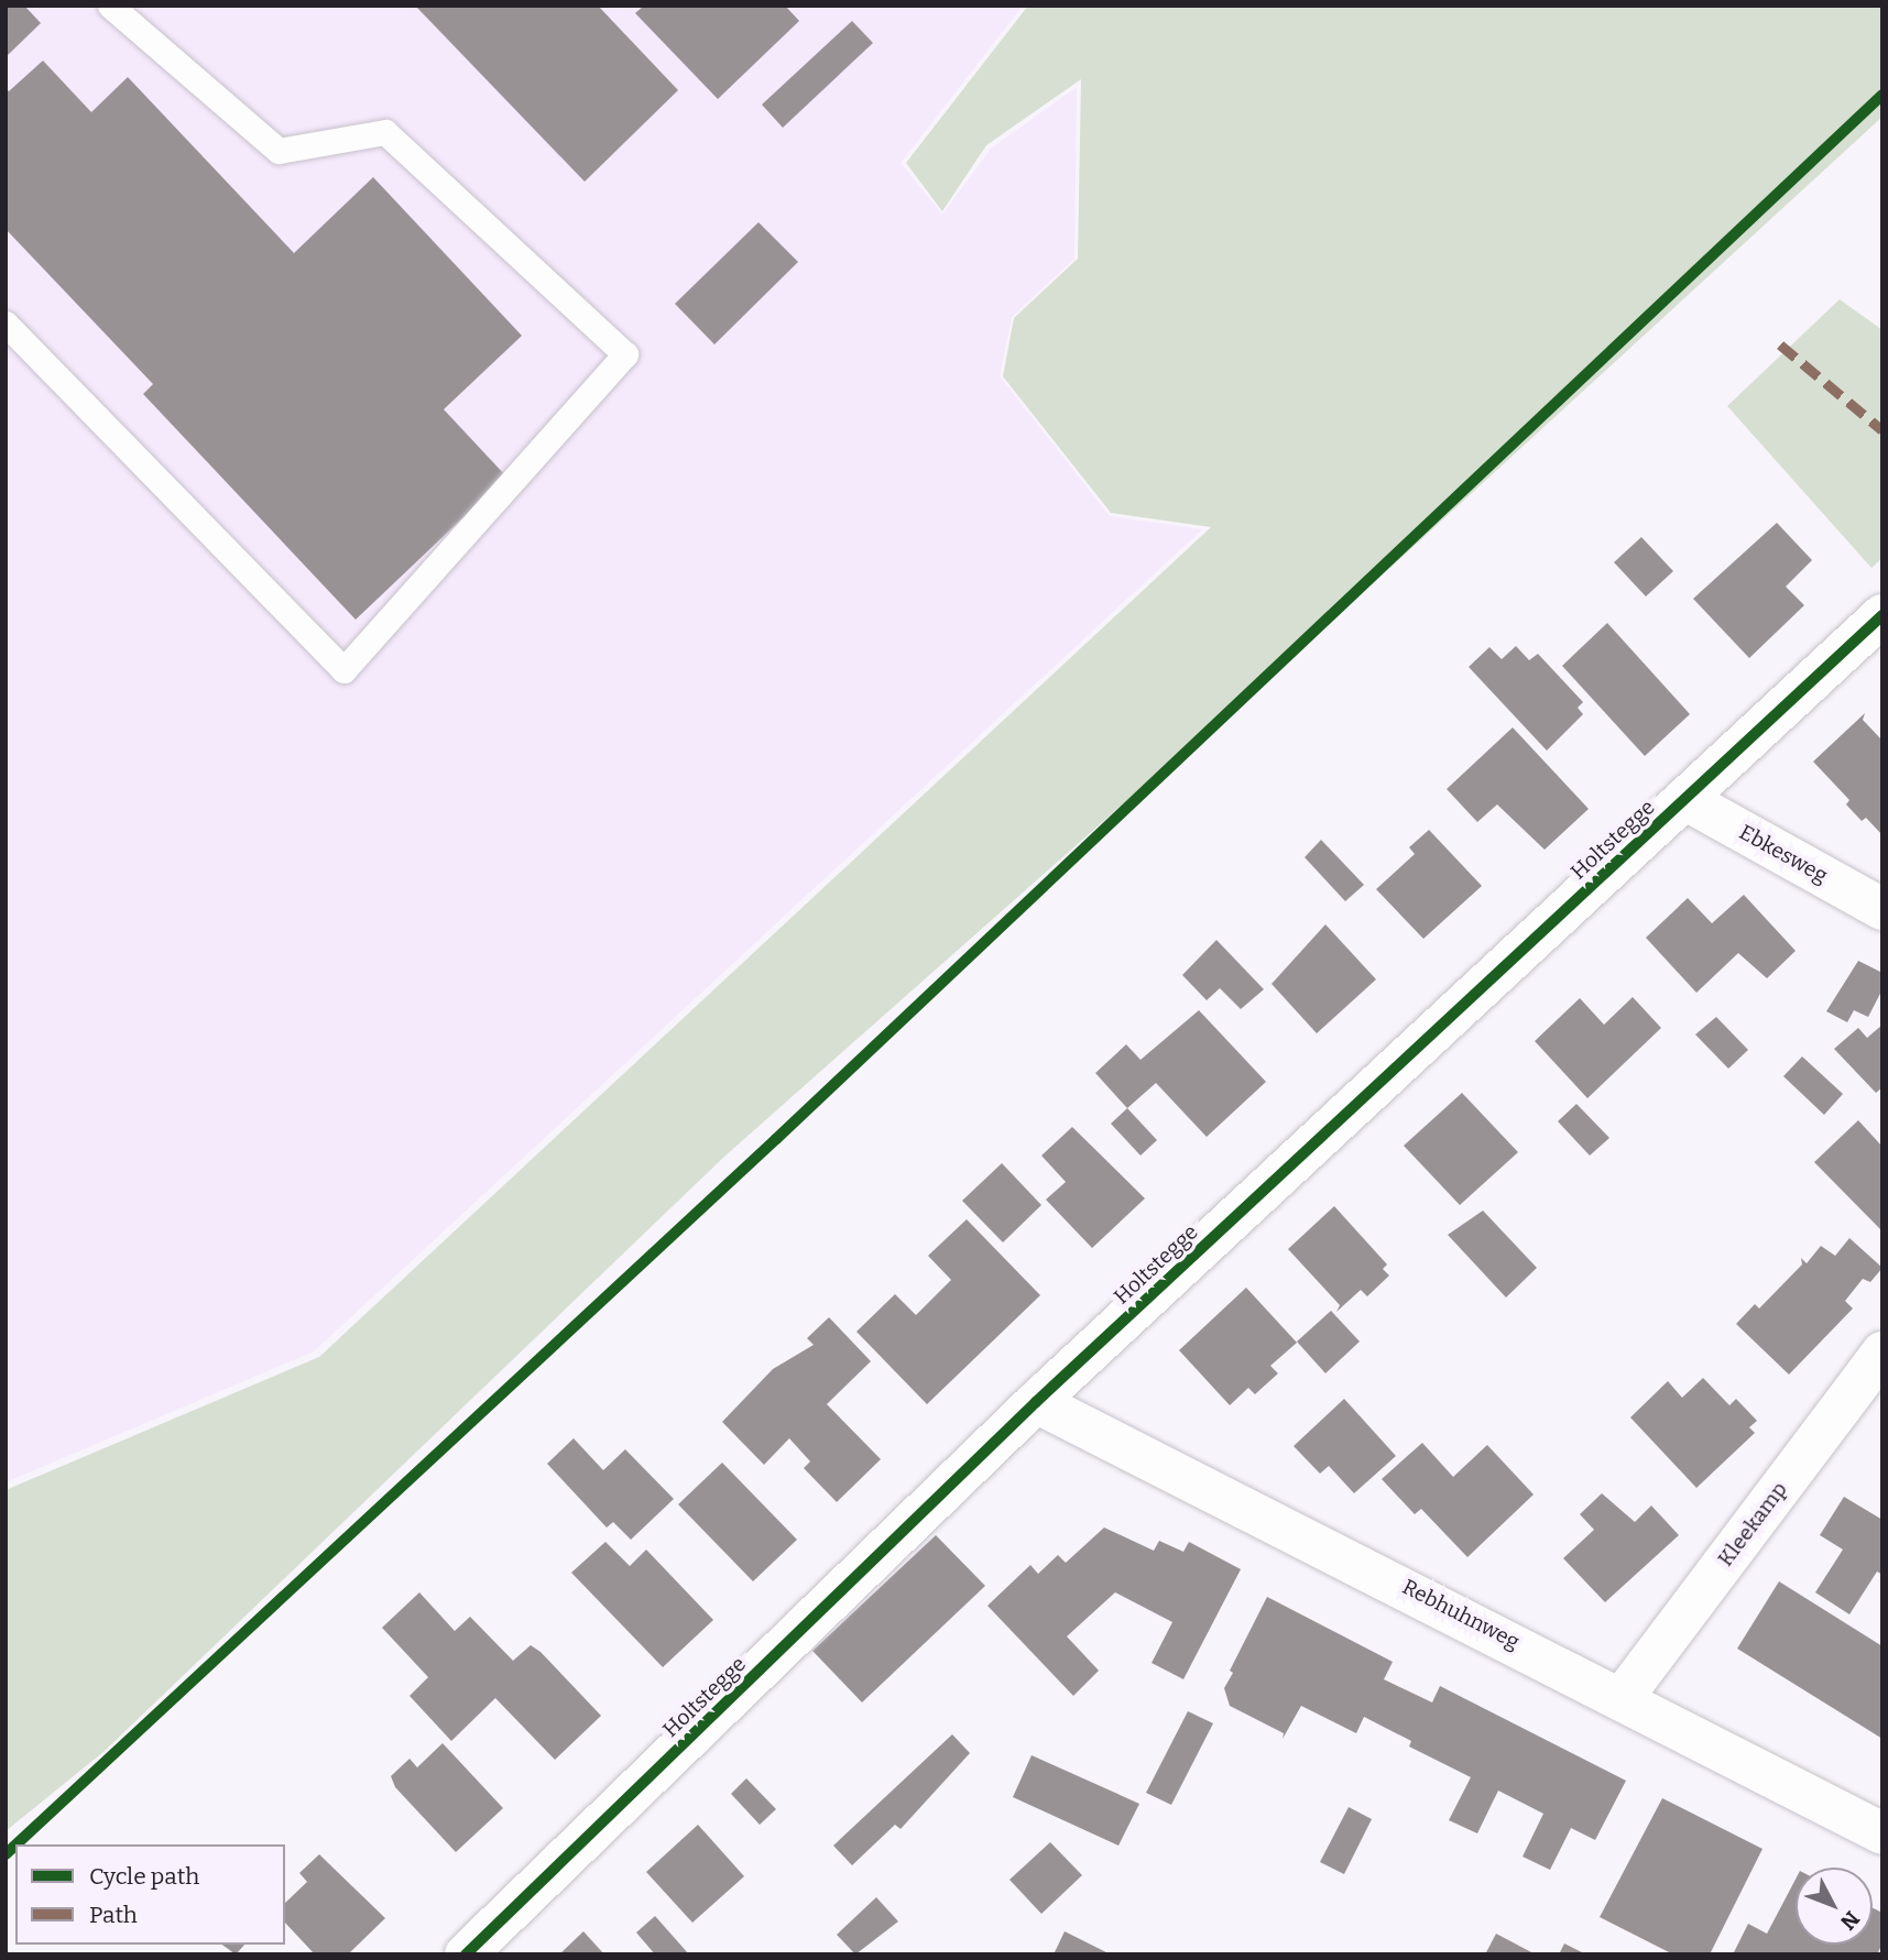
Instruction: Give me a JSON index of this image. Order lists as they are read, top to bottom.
{
  "streets": {
    "street": [
      "Holtstegge",
      "Ebkesweg",
      "Kleekamp",
      "Rebhuhnweg"
    ]
  },
  "crossings": [
    ["Holtstegge", "Ebkesweg"],
    ["Holtstegge", "Rebhuhnweg"],
    ["Kleekamp", "Rebhuhnweg"]
  ],
  "legend": ["Cycle path", "Path"],
  "north": "bottom right"
}
